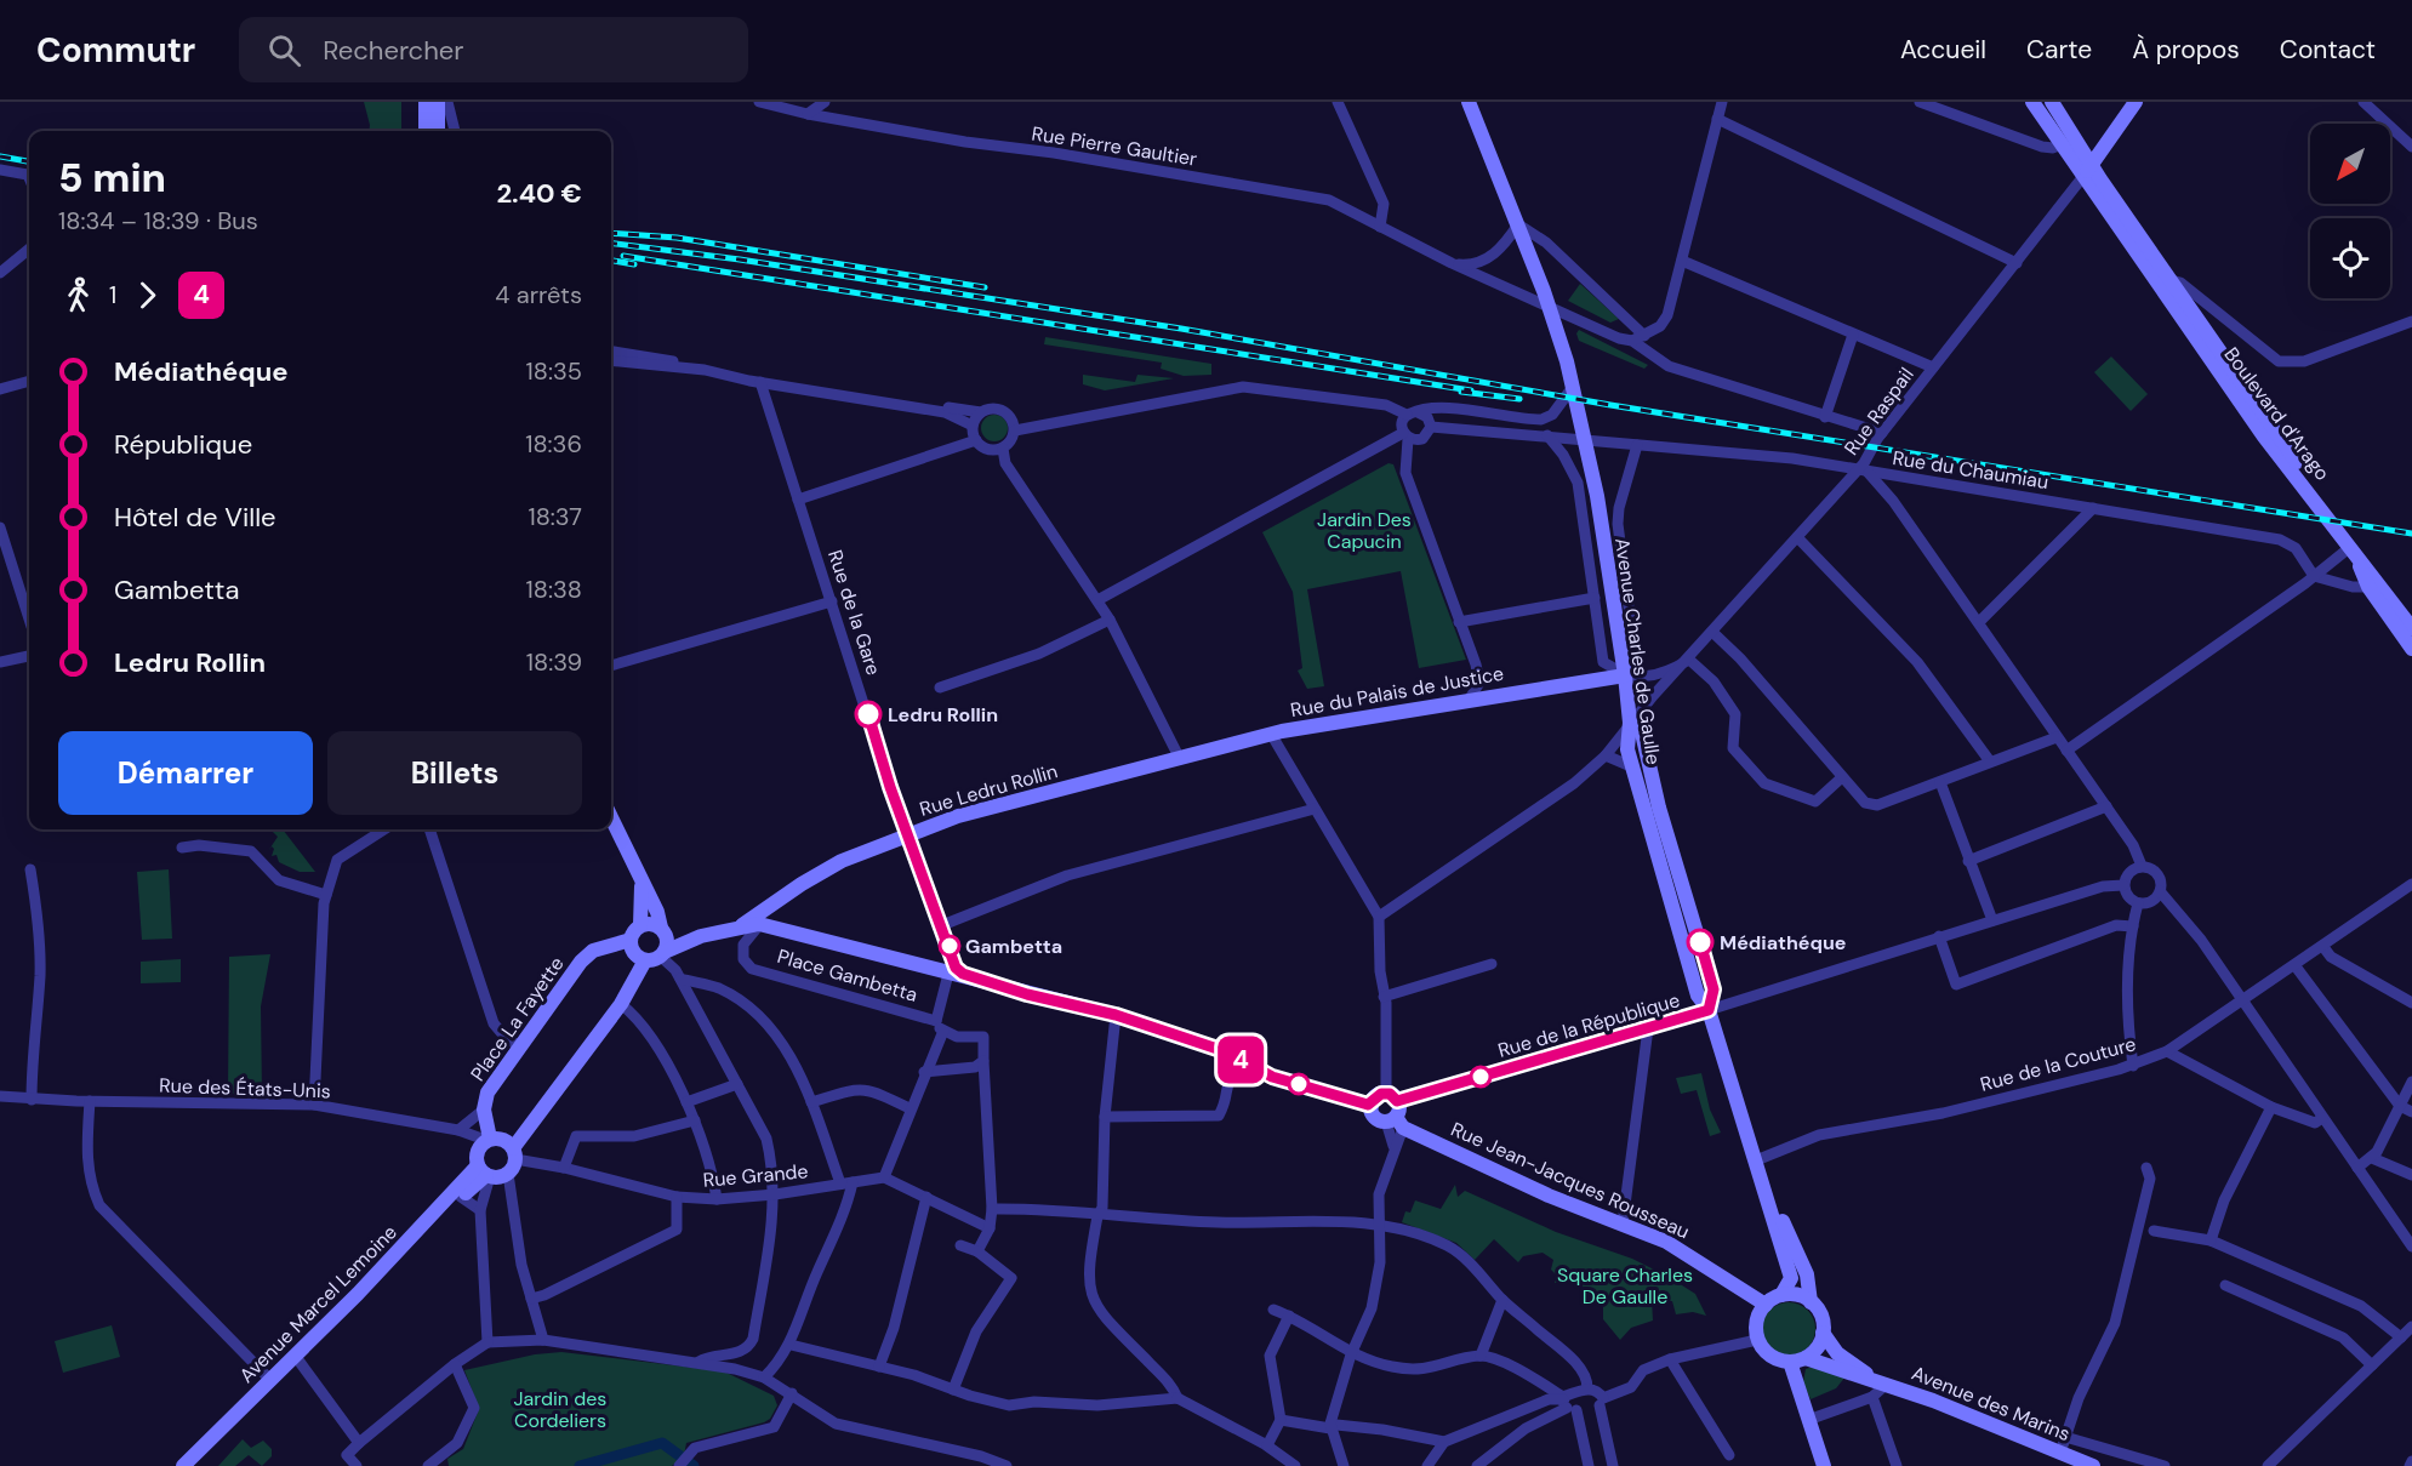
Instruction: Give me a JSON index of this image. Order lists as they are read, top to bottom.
{
  "streets": {
    "main road": [
      "Boulevard d'Arago",
      "Avenue Charles de Gaulle",
      "Rue du Palais de Justice",
      "Rue Ledru Rollin",
      "Place Gambetta",
      "Place La Fayette",
      "Rue de la République",
      "Rue Jean-Jacques Rousseau",
      "Avenue Marcel Lemoine",
      "Avenue des Marins"
    ],
    "street": [
      "Rue Pierre Gaultier",
      "Rue Raspail",
      "Rue du Chaumiau",
      "Rue de la Gare",
      "Rue de la Couture",
      "Rue des États-Unis",
      "Rue Grande"
    ]
  },
  "crossings": [
    ["Rue Pierre Gaultier", "Rue Raspail"],
    ["Rue Pierre Gaultier", "Avenue Charles de Gaulle"],
    ["Rue Raspail", "Boulevard d'Arago"],
    ["Rue Raspail", "Rue du Chaumiau"],
    ["Rue Raspail", "Avenue Charles de Gaulle"],
    ["Rue Raspail", "Rue du Palais de Justice"],
    ["Rue de la Gare", "Rue Ledru Rollin"],
    ["Rue de la Gare", "Place Gambetta"],
    ["Avenue Charles de Gaulle", "Rue du Palais de Justice"],
    ["Avenue Charles de Gaulle", "Rue de la République"],
    ["Avenue Charles de Gaulle", "Rue de la Couture"],
    ["Avenue Charles de Gaulle", "Rue Jean-Jacques Rousseau"],
    ["Avenue Charles de Gaulle", "Avenue des Marins"],
    ["Rue du Palais de Justice", "Rue Ledru Rollin"],
    ["Rue Ledru Rollin", "Place Gambetta"],
    ["Place Gambetta", "Place La Fayette"],
    ["Place La Fayette", "Rue des États-Unis"],
    ["Rue Jean-Jacques Rousseau", "Avenue des Marins"]
  ],
  "parks": ["Jardin Des Capucin", "Square Charles De Gaulle", "Jardin des Cordeliers"],
  "places": ["Ledru Rollin", "Médiathéque", "Gambetta"],
  "lines": ["bus line 4"],
  "north": "bottom left",
  "page": {
    "header": "Commutr",
    "search": "Rechercher",
    "nav": [
      "Accueil",
      "Carte",
      "À propos",
      "Contact"
    ],
    "on_map": "4",
    "heading": ["5 min", "18:34 – 18:39 · Bus", "2.40 €"],
    "legs": ["1", "4", "4 arrêts"],
    "list": [
      {
        "name": "Médiathéque",
        "value": "18:35"
      },
      {
        "name": "République",
        "value": "18:36"
      },
      {
        "name": "Hôtel de Ville",
        "value": "18:37"
      },
      {
        "name": "Gambetta",
        "value": "18:38"
      },
      {
        "name": "Ledru Rollin",
        "value": "18:39"
      }
    ],
    "buttons": ["Démarrer", "Billets"]
  }
}
